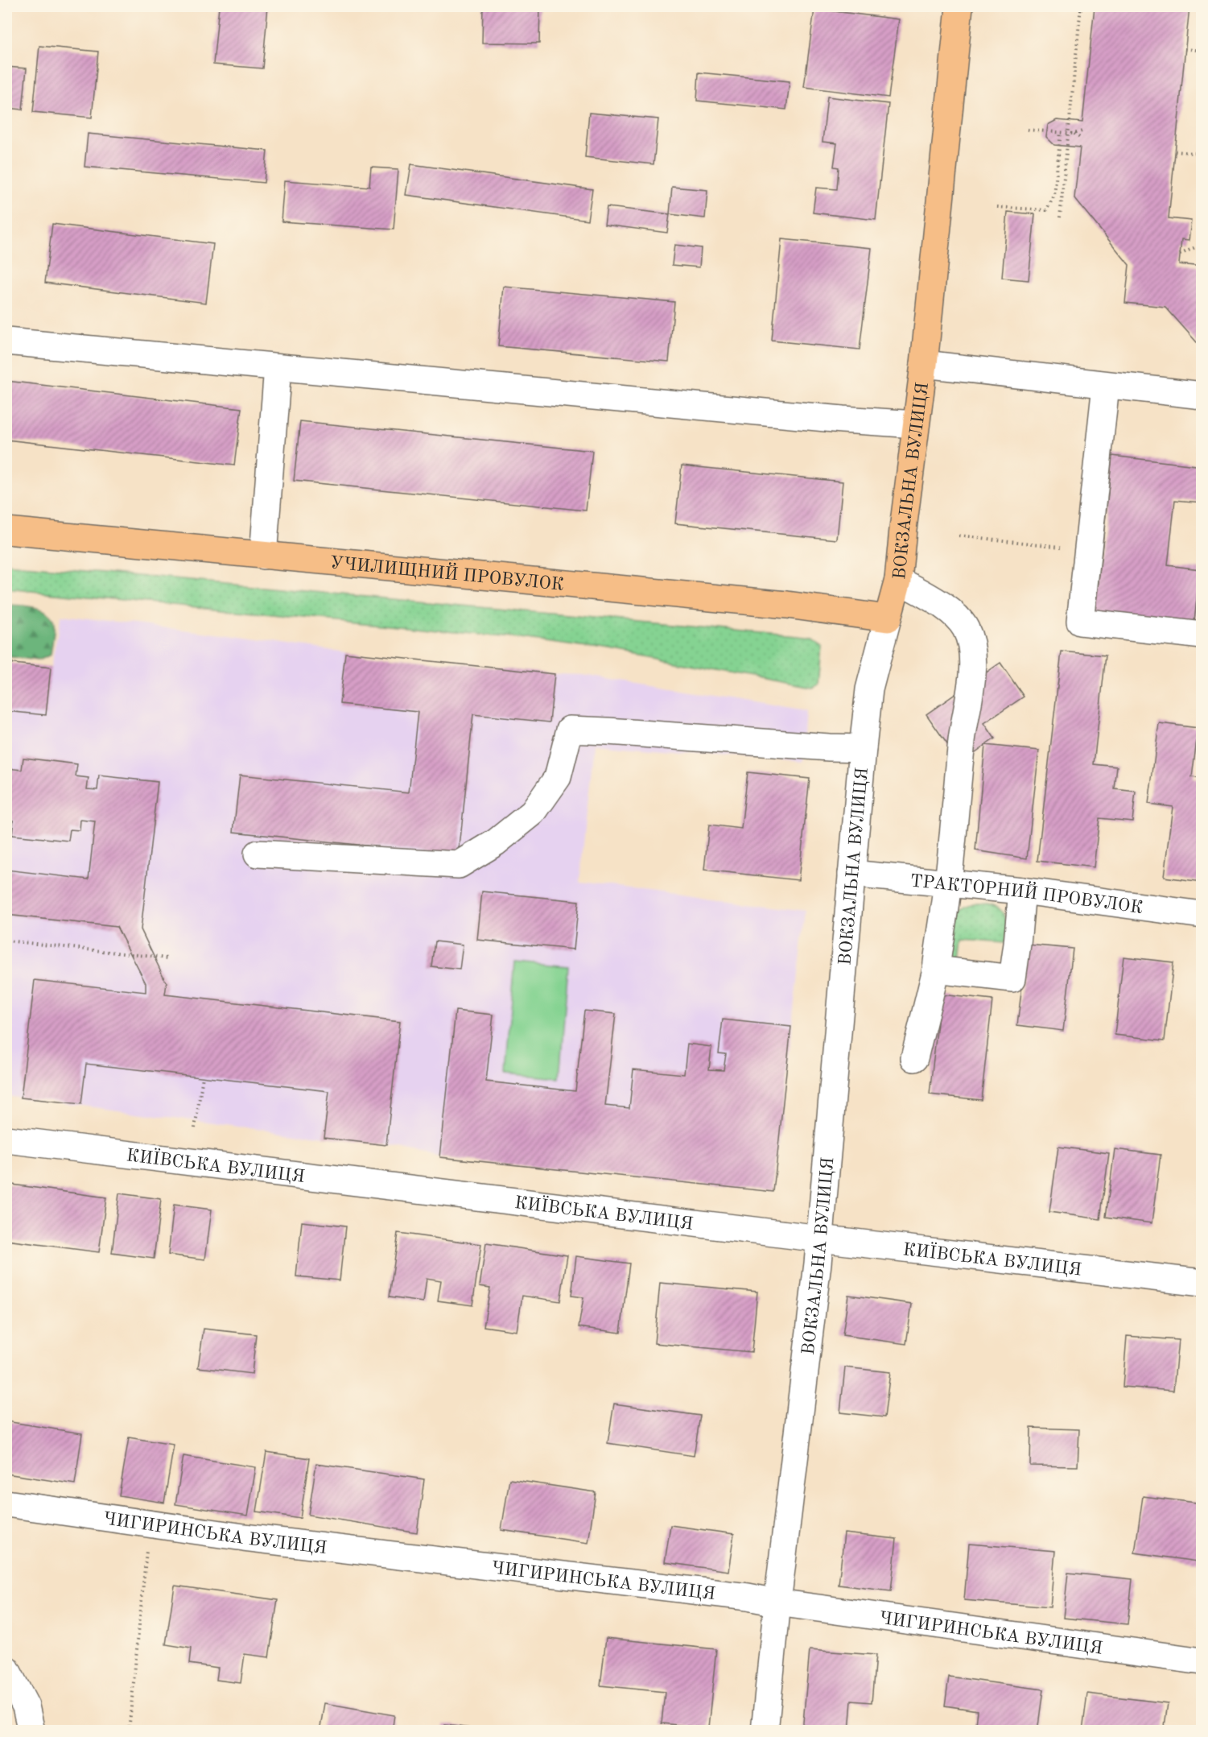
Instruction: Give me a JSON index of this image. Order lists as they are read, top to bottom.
{
  "streets": {
    "main road": ["ВОКЗАЛЬНА ВУЛИЦЯ", "УЧИЛИЩНИЙ ПРОВУЛОК"],
    "street": ["ТРАКТОРНИЙ ПРОВУЛОК", "КИЇВСЬКА ВУЛИЦЯ", "ЧИГИРИНСЬКА ВУЛИЦЯ"]
  },
  "crossings": [
    ["ВОКЗАЛЬНА ВУЛИЦЯ", "УЧИЛИЩНИЙ ПРОВУЛОК"],
    ["ВОКЗАЛЬНА ВУЛИЦЯ", "ТРАКТОРНИЙ ПРОВУЛОК"],
    ["ВОКЗАЛЬНА ВУЛИЦЯ", "КИЇВСЬКА ВУЛИЦЯ"],
    ["ВОКЗАЛЬНА ВУЛИЦЯ", "ЧИГИРИНСЬКА ВУЛИЦЯ"]
  ]
}
